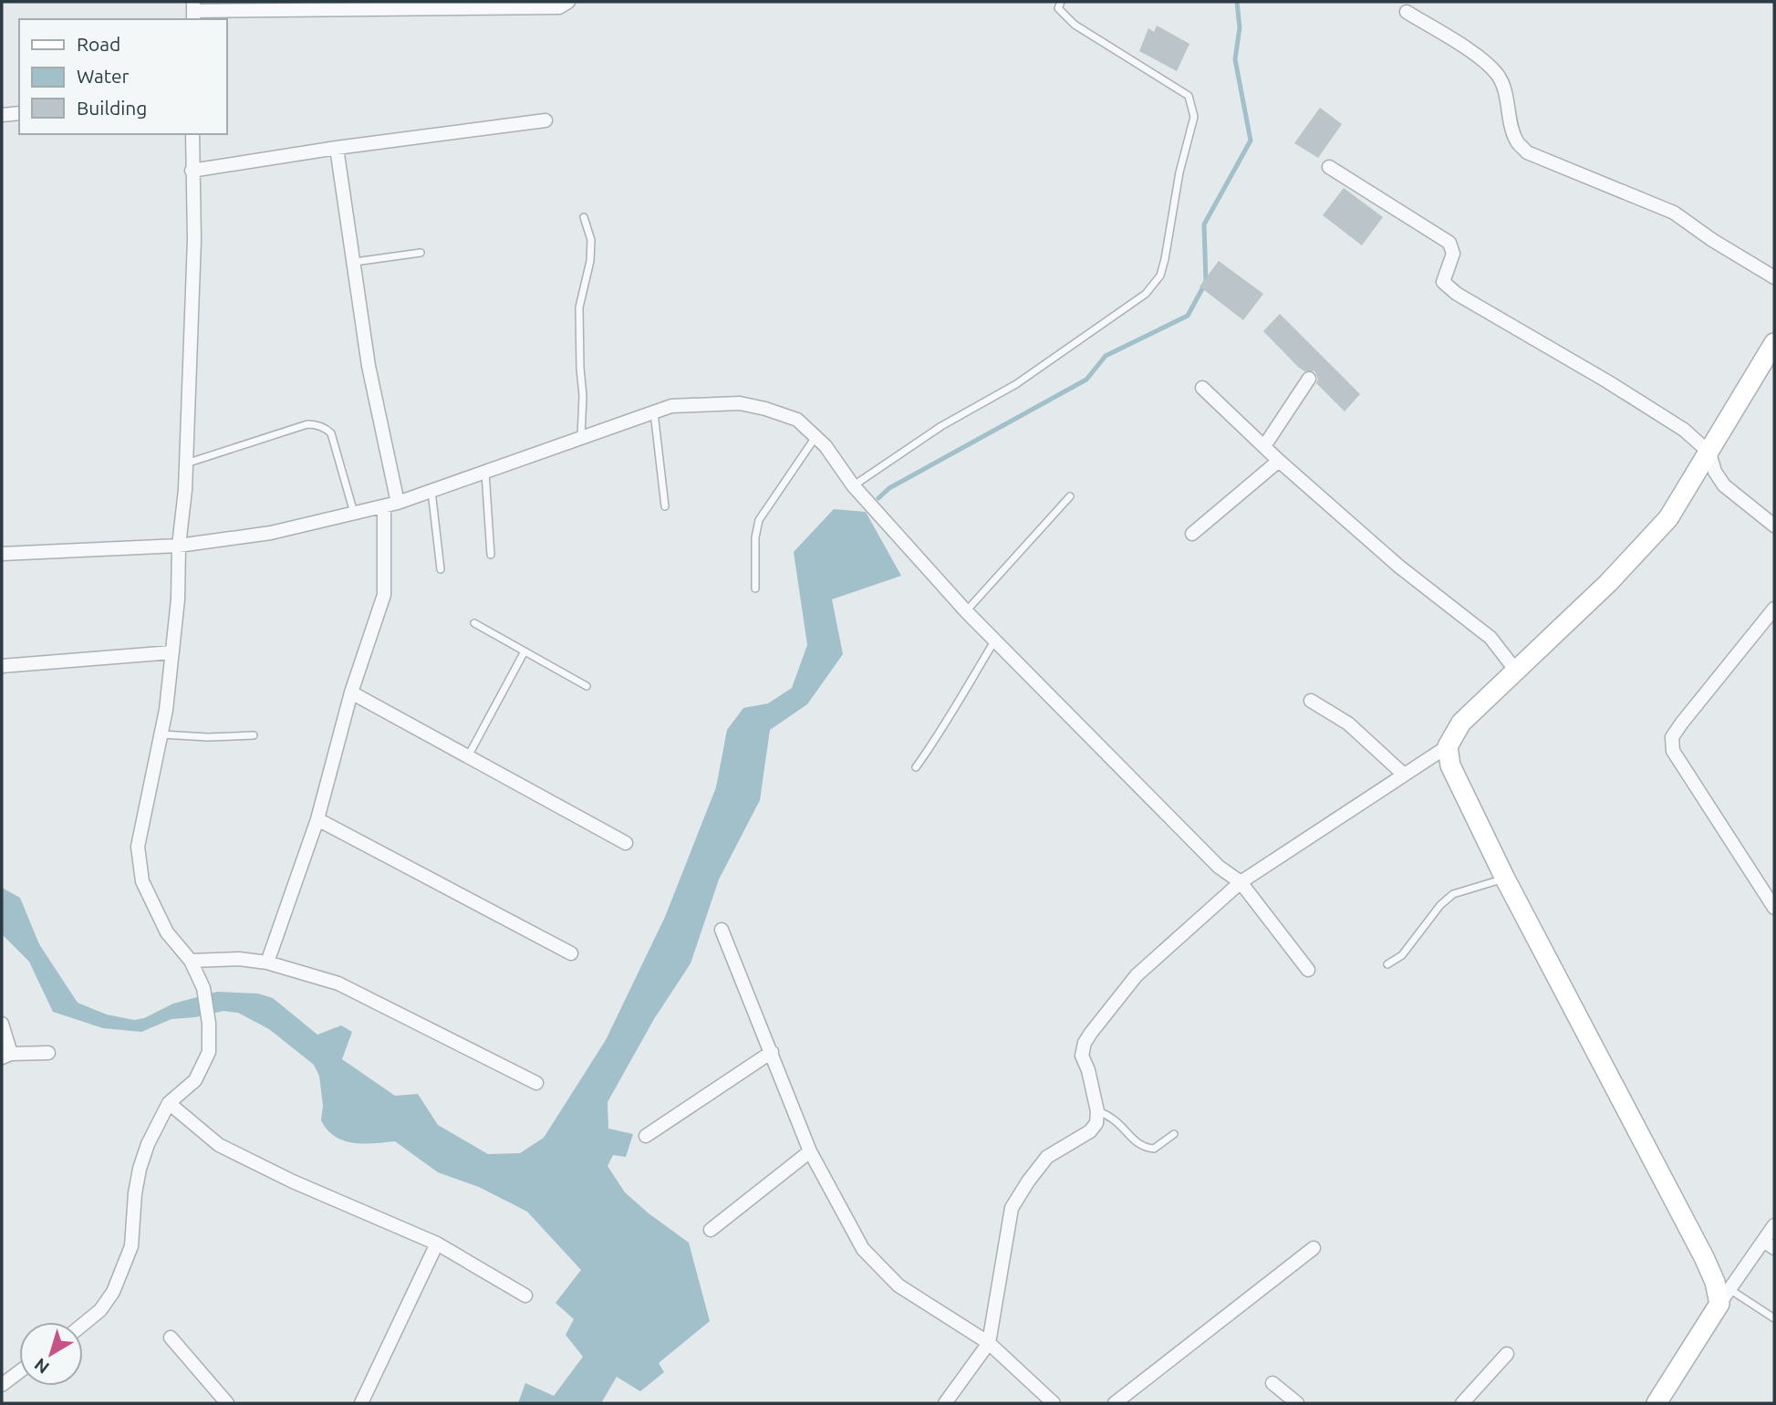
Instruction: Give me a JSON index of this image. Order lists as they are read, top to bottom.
{
  "legend": ["Road", "Water", "Building"],
  "north": "bottom left"
}
